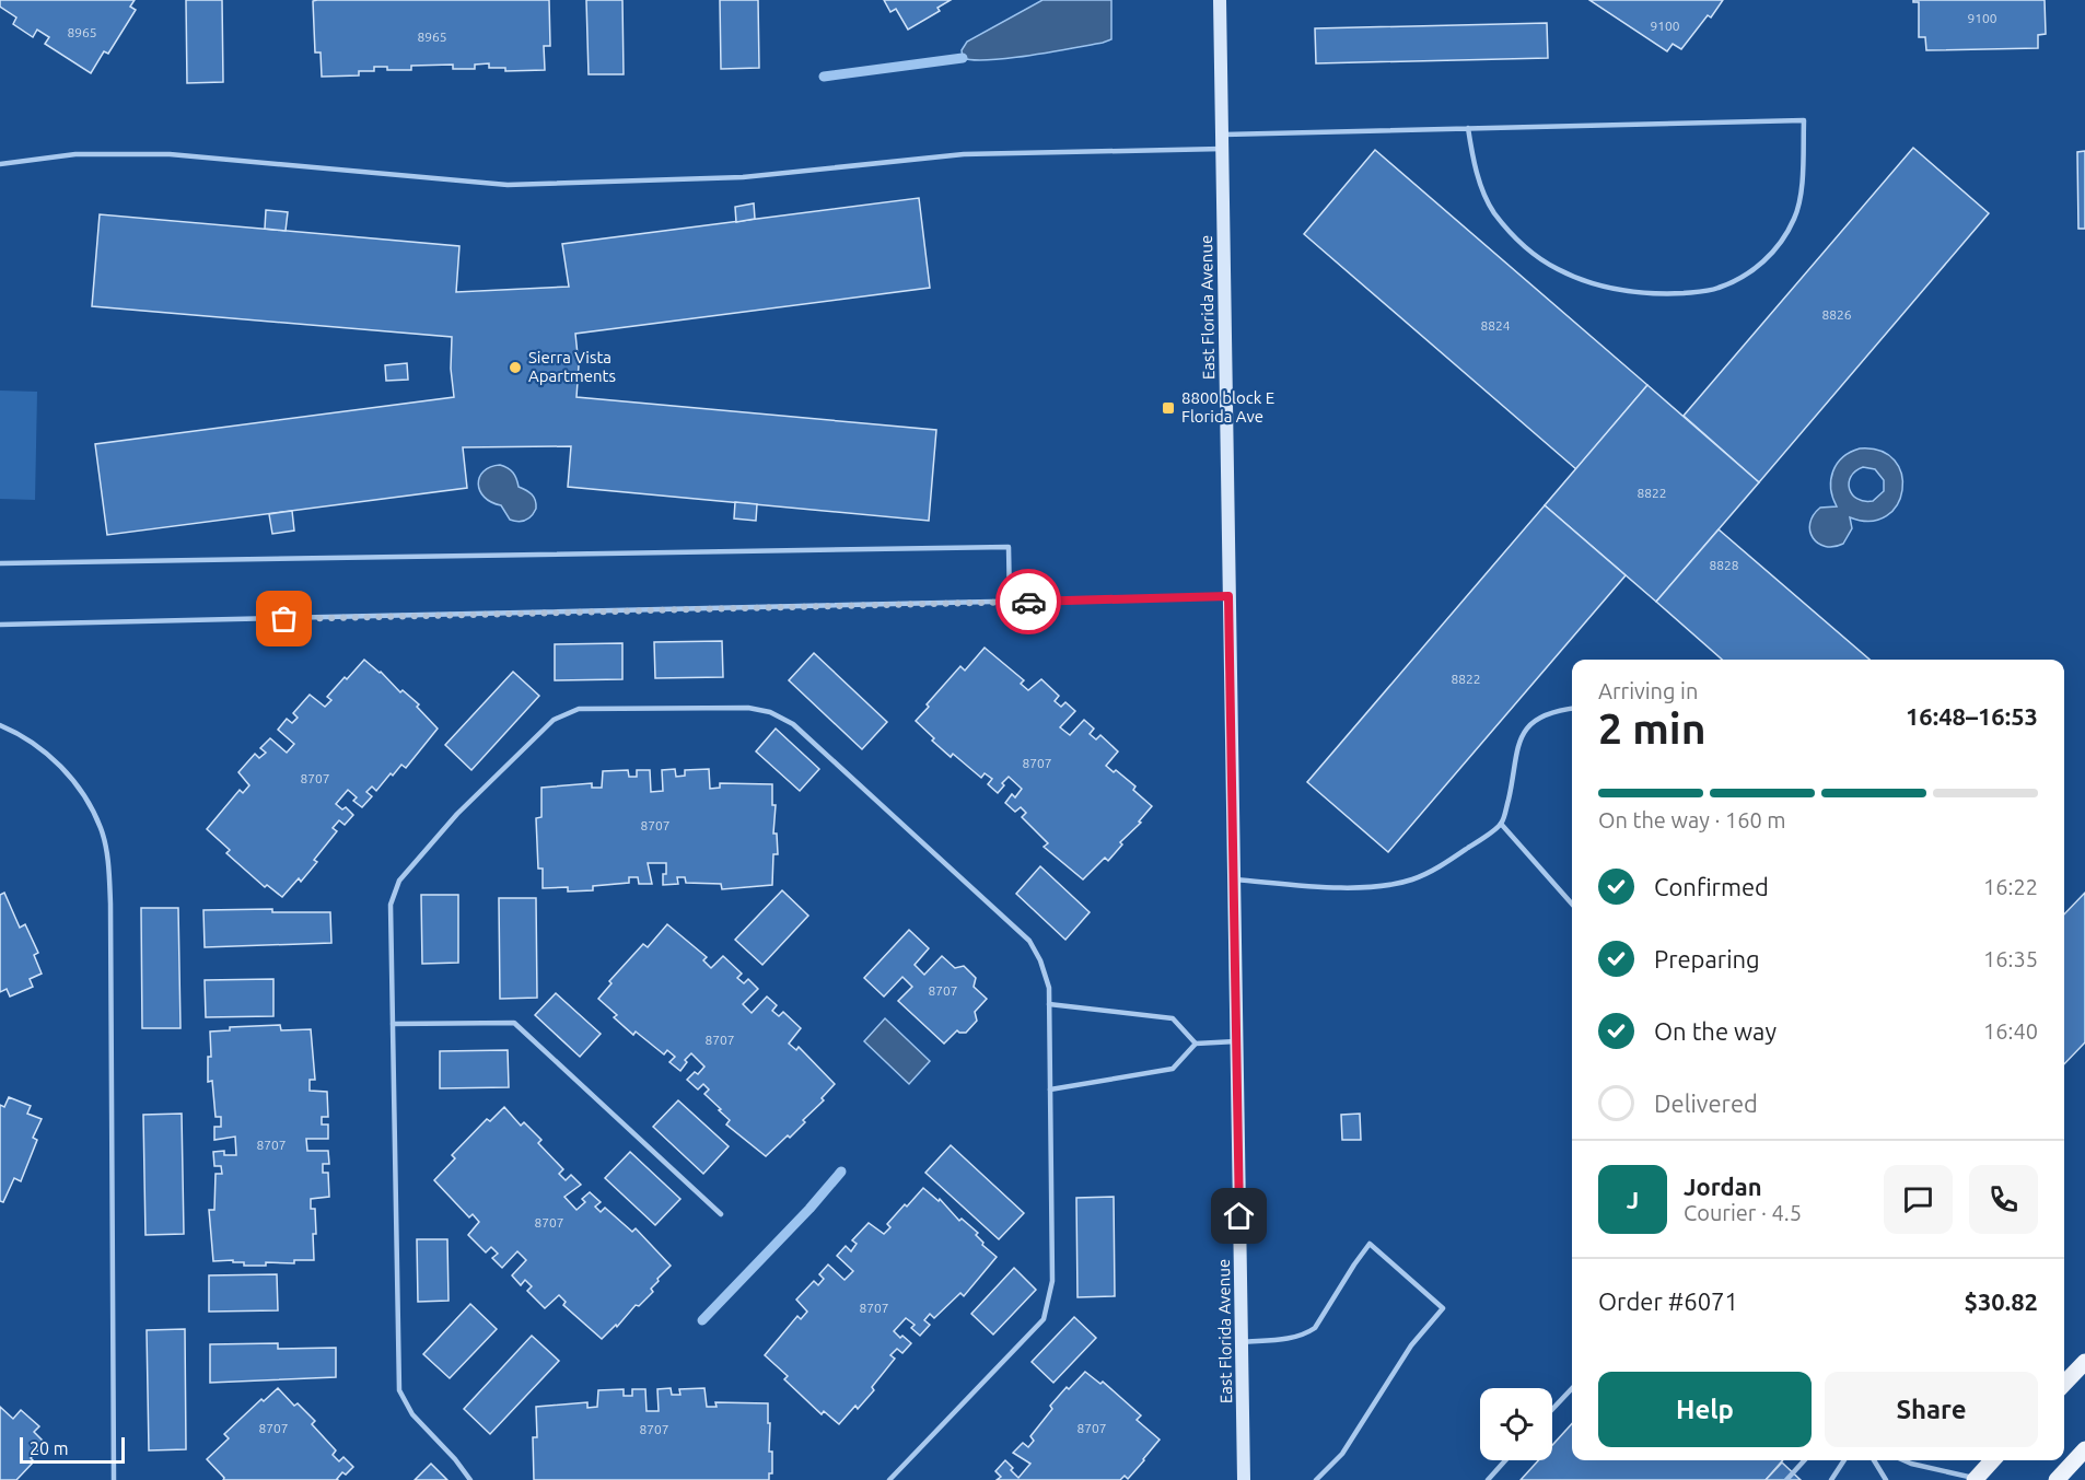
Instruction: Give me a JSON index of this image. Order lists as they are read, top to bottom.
{
  "streets": {
    "main road": ["East Florida Avenue"]
  },
  "places": {
    "other": ["Sierra Vista Apartments"],
    "transit": ["8800 block E Florida Ave"]
  },
  "house_numbers": [
    "9100",
    "9100",
    "8965",
    "8965",
    "8826",
    "8824",
    "8822",
    "8828",
    "8822",
    "8707",
    "8707",
    "8707",
    "8707",
    "8707",
    "8707",
    "8707",
    "8707",
    "8707",
    "8707",
    "8707"
  ],
  "scale_bar": "20 m",
  "page": {
    "heading": ["2 min", "Arriving in", "16:48–16:53"],
    "panel": [
      "Jordan",
      "Courier · 4.5",
      "Order #6071",
      "$30.82"
    ],
    "bar": "On the way · 160 m",
    "list": [
      ["Confirmed", "16:22"],
      ["Preparing", "16:35"],
      ["On the way", "16:40"],
      "Delivered"
    ],
    "round": "J",
    "buttons": ["Help", "Share"],
    "scale": "20 m"
  }
}
